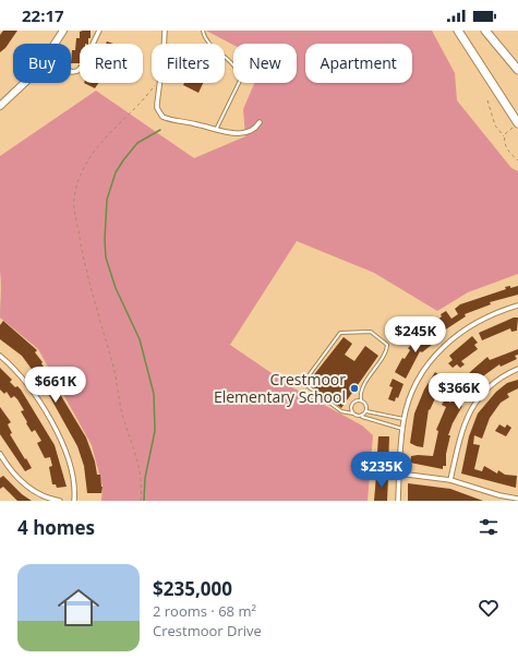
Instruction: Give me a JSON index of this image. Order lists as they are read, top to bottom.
{
  "places": ["Crestmoor Elementary School"],
  "page": {
    "status": "22:17",
    "chip": [
      "Buy",
      "Rent",
      "Filters",
      "New",
      "Apartment"
    ],
    "price": [
      "$245K",
      "$661K",
      "$366K",
      "$235K"
    ],
    "heading": "4 homes",
    "list": [
      {
        "name": "$235,000",
        "note": "2 rooms · 68 m² · Crestmoor Drive"
      }
    ]
  }
}
